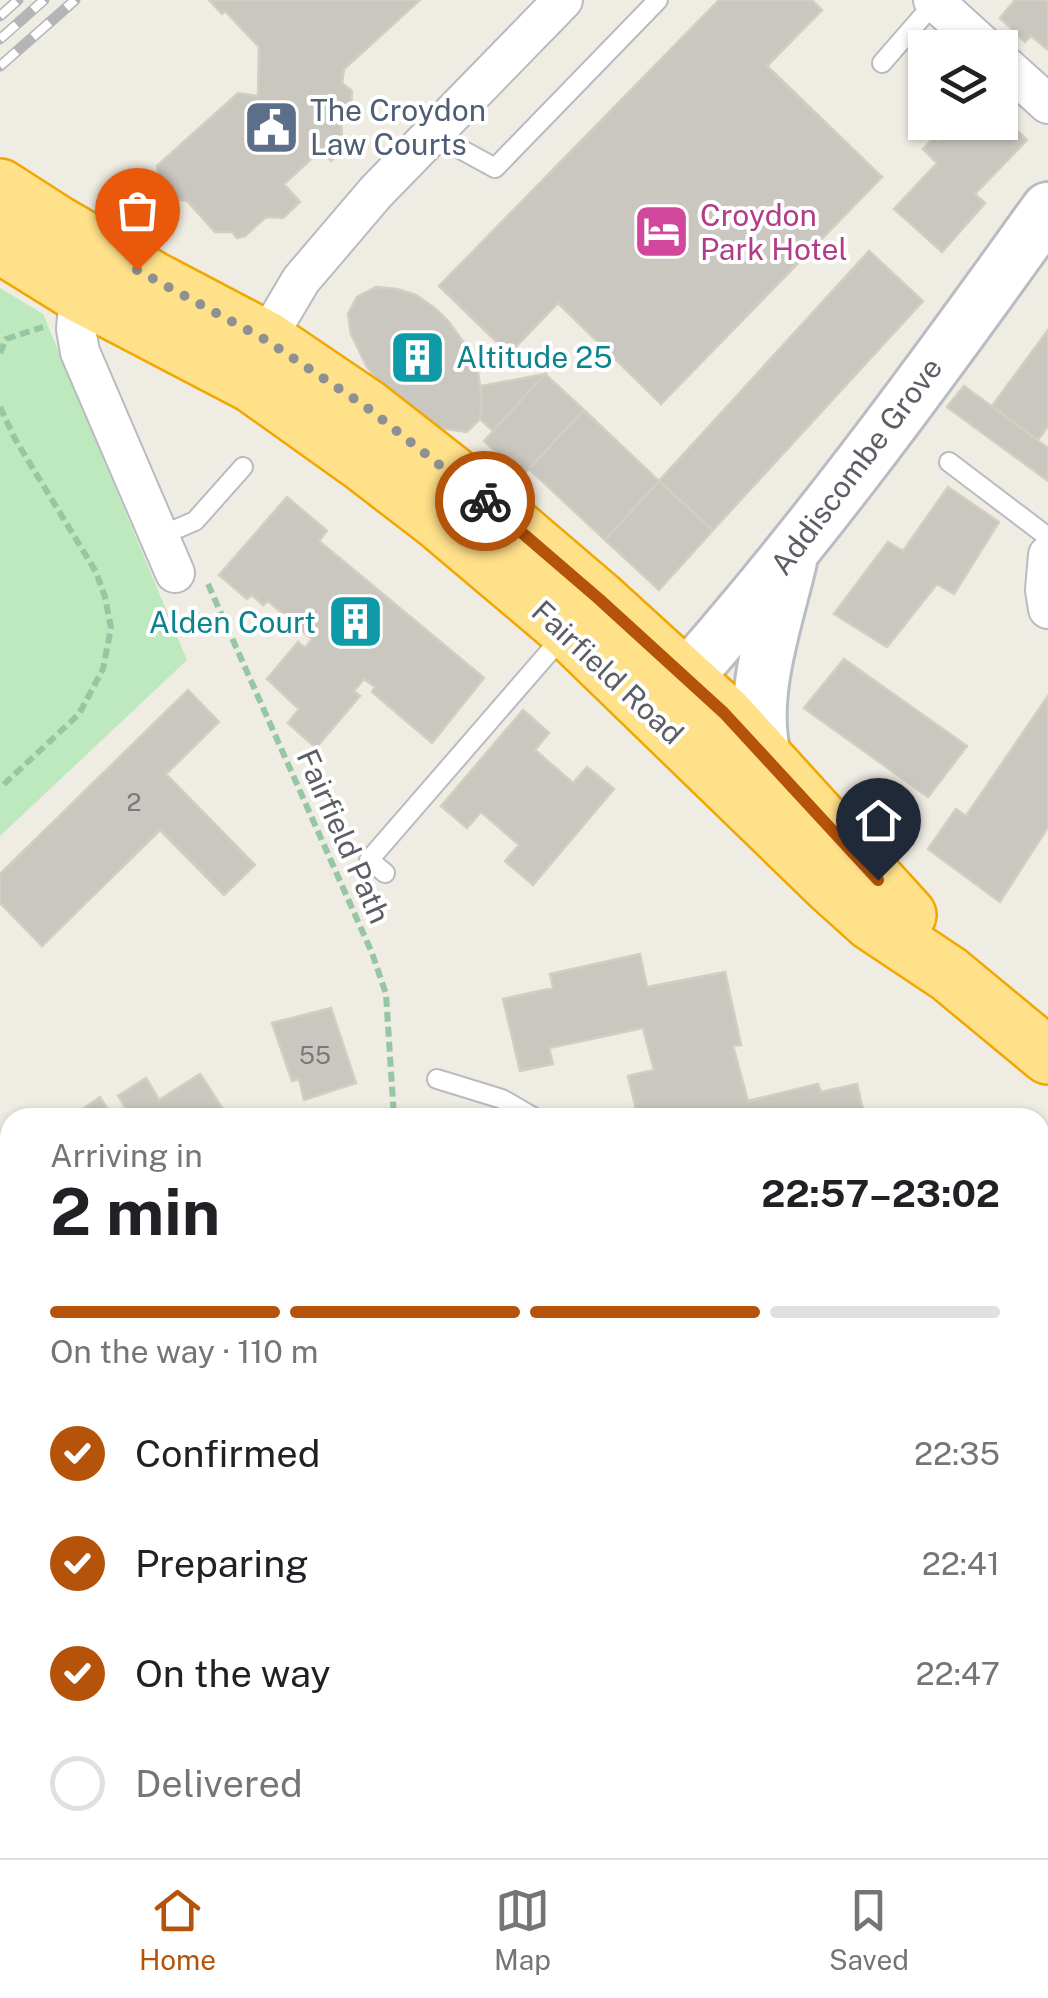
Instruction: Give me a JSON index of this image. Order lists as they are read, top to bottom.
{
  "streets": {
    "highway": ["Fairfield Road"],
    "street": ["Addiscombe Grove"],
    "path": ["Fairfield Path"]
  },
  "crossings": [
    ["Addiscombe Grove", "Fairfield Road"]
  ],
  "places": {
    "public building": ["The Croydon Law Courts"],
    "hotel": ["Croydon Park Hotel"],
    "building": ["Altitude 25", "Alden Court"]
  },
  "house_numbers": ["2", "55"],
  "page": {
    "heading": ["2 min", "Arriving in", "22:57–23:02"],
    "bar": "On the way · 110 m",
    "list": [
      ["Confirmed", "22:35"],
      ["Preparing", "22:41"],
      ["On the way", "22:47"],
      "Delivered"
    ],
    "tabs": ["Home", "Map", "Saved"]
  }
}
